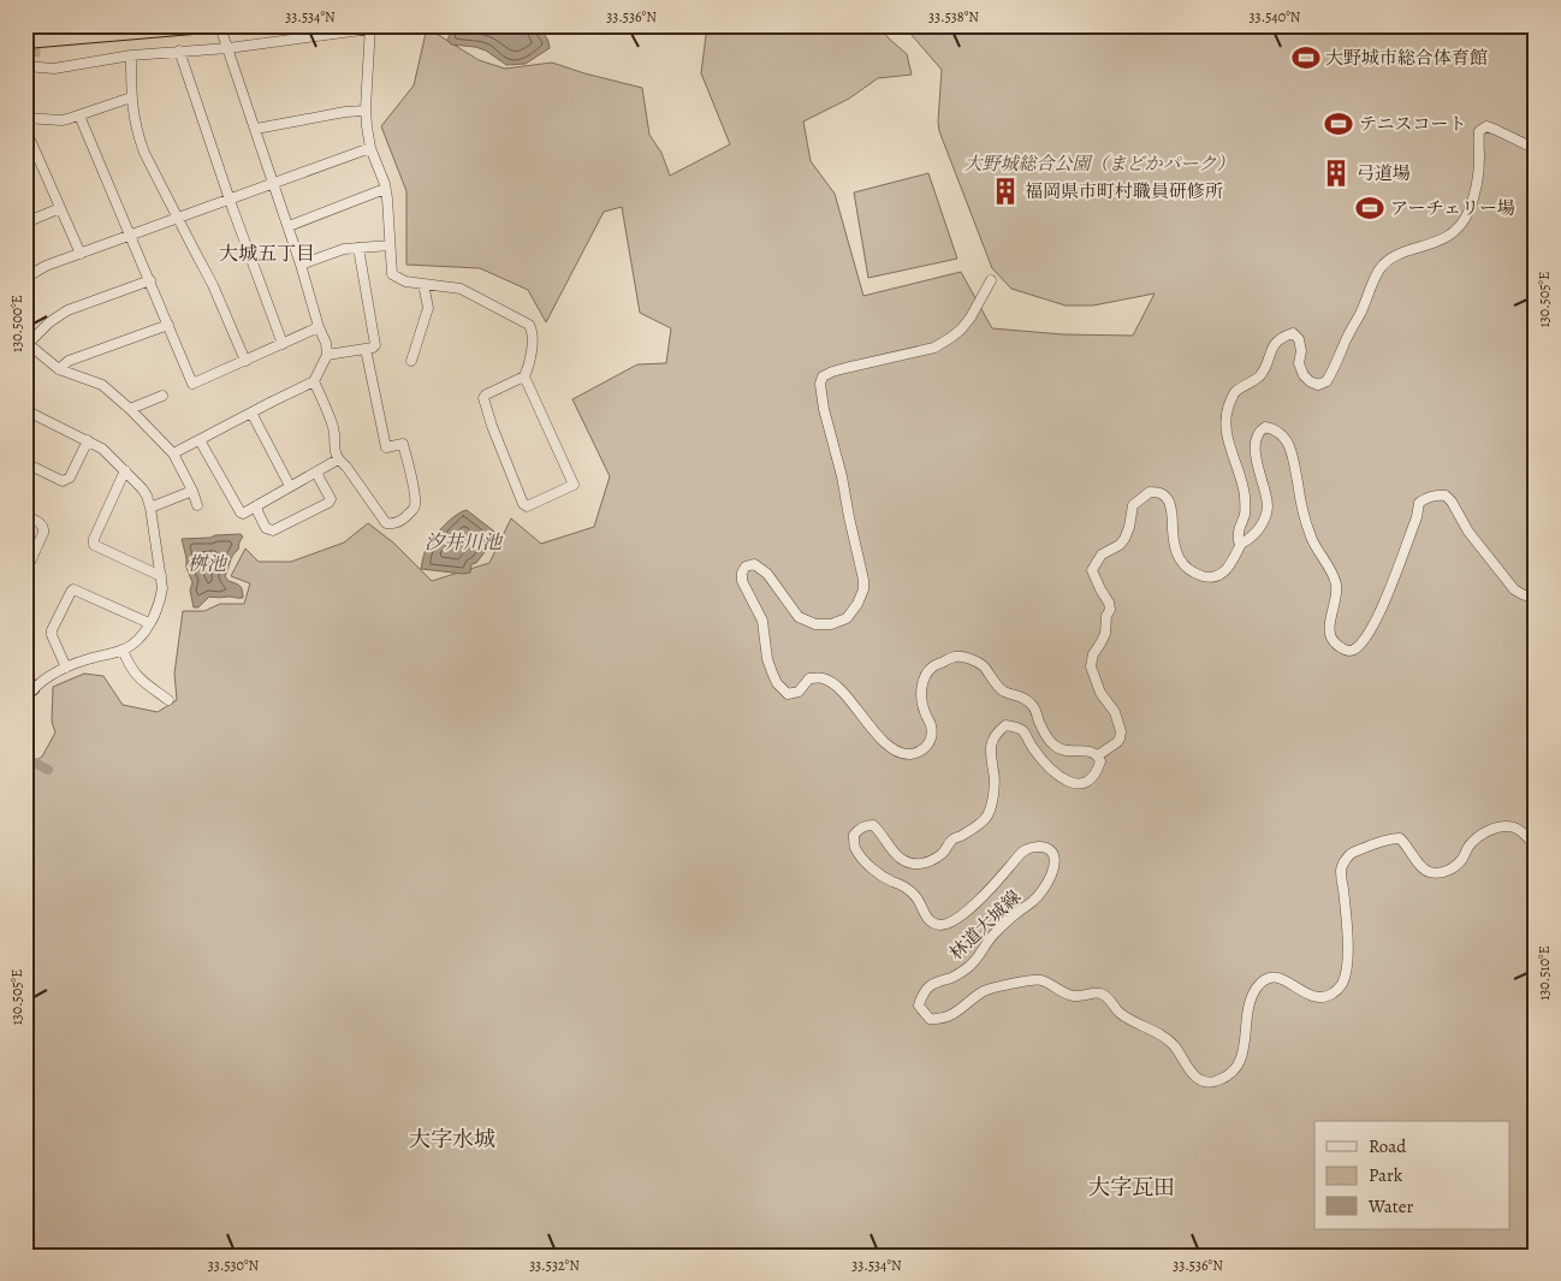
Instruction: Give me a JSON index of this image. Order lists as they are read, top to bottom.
{
  "streets": {
    "street": ["林道大城線"]
  },
  "districts": ["大城五丁目", "大字水城", "大字瓦田"],
  "water": ["汐井川池", "桝池"],
  "parks": ["大野城総合公園（まどかパーク）"],
  "places": {
    "sports": ["大野城市総合体育館", "テニスコート", "アーチェリー場"],
    "building": ["弓道場", "福岡県市町村職員研修所"]
  },
  "legend": ["Road", "Park", "Water"],
  "coordinates": [
    "33.534°N",
    "33.536°N",
    "33.538°N",
    "33.540°N",
    "130.505°E",
    "130.500°E",
    "130.510°E",
    "33.530°N",
    "33.532°N"
  ]
}
